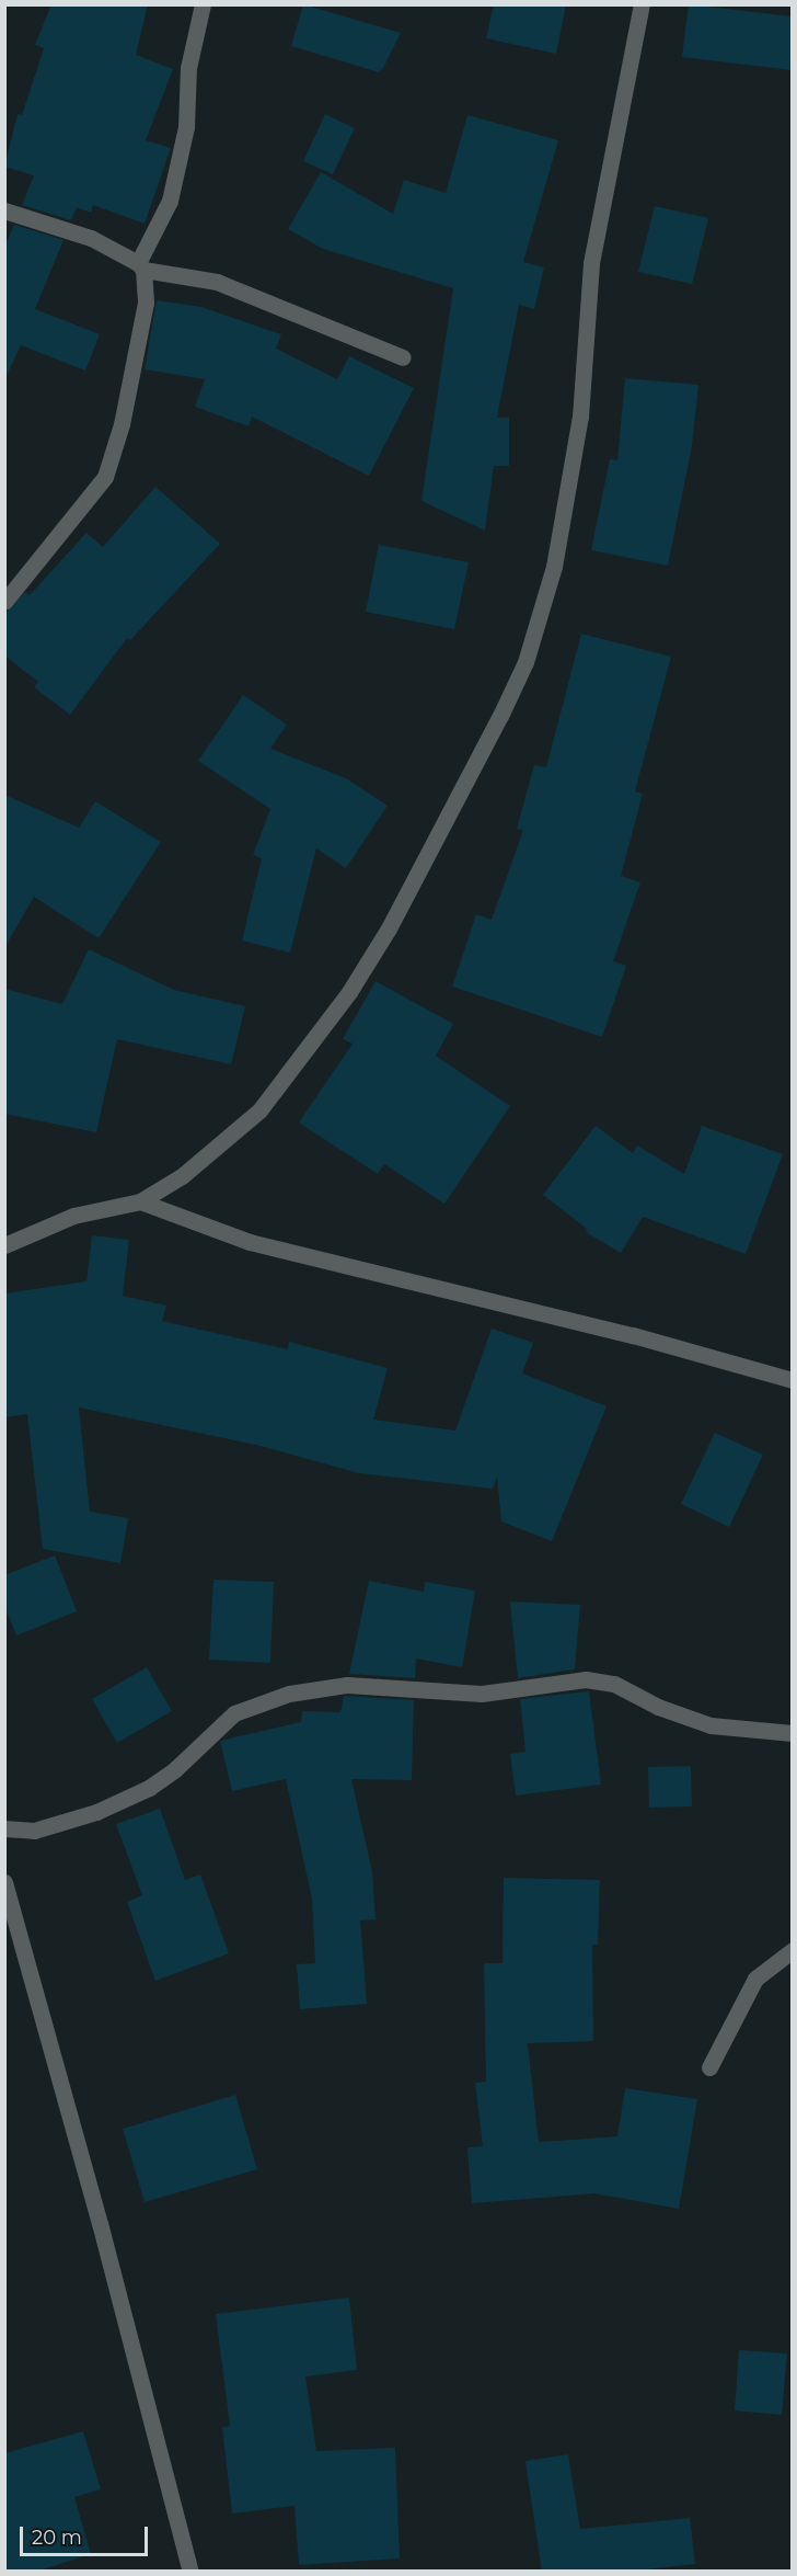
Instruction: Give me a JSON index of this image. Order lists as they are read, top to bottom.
{
  "scale_bar": "20 m"
}
